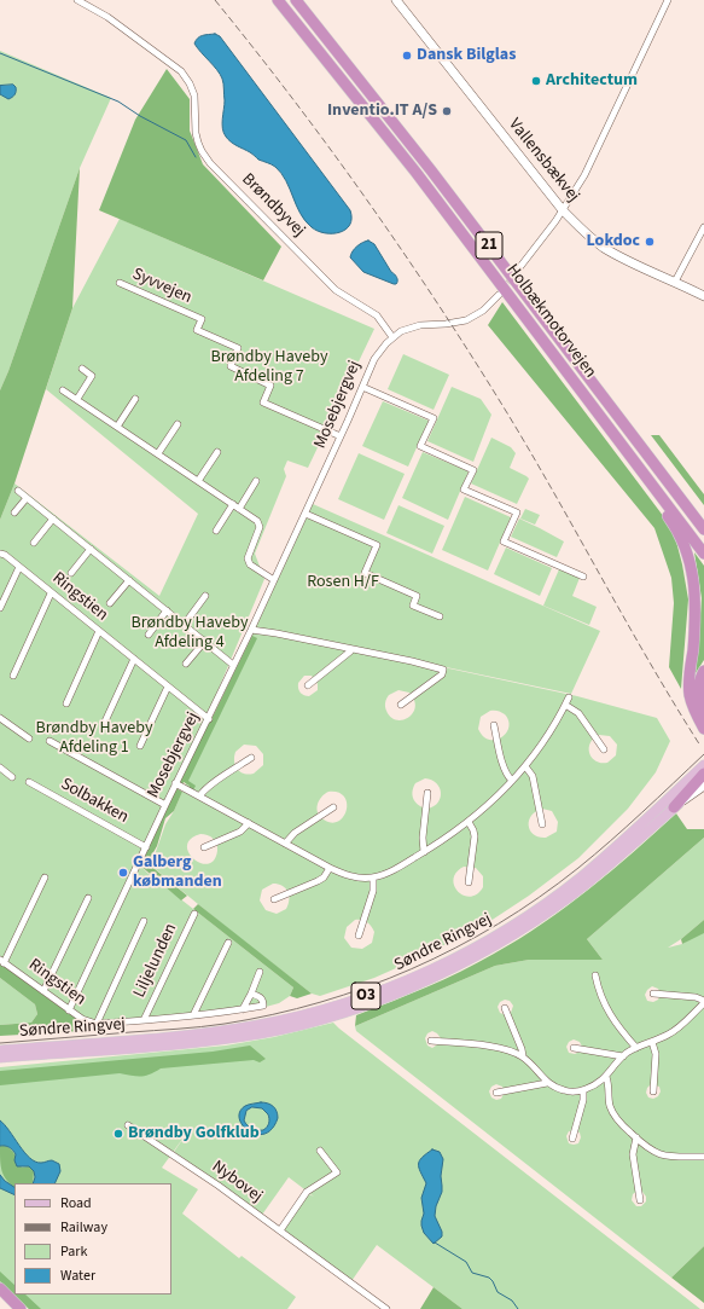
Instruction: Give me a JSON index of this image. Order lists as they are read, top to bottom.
{
  "streets": {
    "highway": ["21", "Holbækmotorvejen"],
    "main road": ["Søndre Ringvej", "O3"],
    "street": [
      "Vallensbækvej",
      "Brøndbyvej",
      "Syvvejen",
      "Mosebjergvej",
      "Ringstien",
      "Solbakken",
      "Liljelunden",
      "Nybovej"
    ]
  },
  "crossings": [
    ["Brøndbyvej", "Mosebjergvej"],
    ["Syvvejen", "Mosebjergvej"],
    ["Mosebjergvej", "Ringstien"],
    ["Mosebjergvej", "Solbakken"],
    ["Ringstien", "Liljelunden"]
  ],
  "parks": [
    "Brøndby Haveby Afdeling 7",
    "Rosen H/F",
    "Brøndby Haveby Afdeling 4",
    "Brøndby Haveby Afdeling 1"
  ],
  "places": [
    "Dansk Bilglas",
    "Architectum",
    "Inventio.IT A/S",
    "Lokdoc",
    "Galberg købmanden",
    "Brøndby Golfklub"
  ],
  "legend": [
    "Road",
    "Railway",
    "Park",
    "Water"
  ]
}
